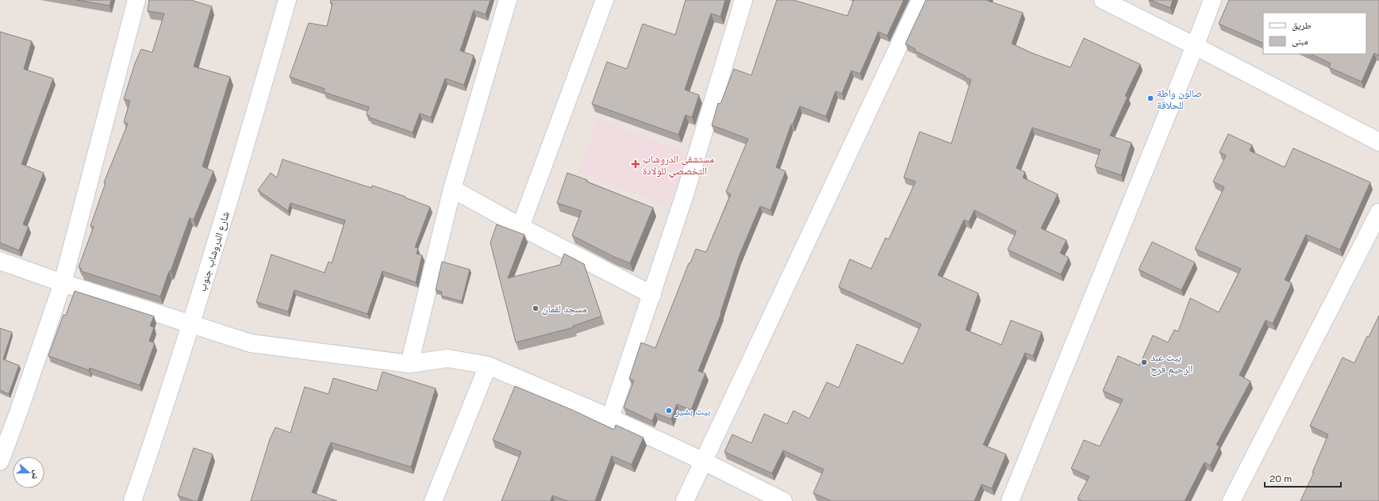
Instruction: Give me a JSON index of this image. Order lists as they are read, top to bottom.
{
  "streets": {
    "street": ["شارع الدروشاب جنوب"]
  },
  "places": {
    "other": [
      "صالون واطة للحلاقة",
      "مسجد لقمان",
      "بيت عبد الرحيم فرح",
      "بيت بشير"
    ],
    "health": ["مستشفى الدروشاب التخصصي للولادة"]
  },
  "legend": ["طريق", "مبنى"],
  "scale_bar": "20 m",
  "north": "right"
}
